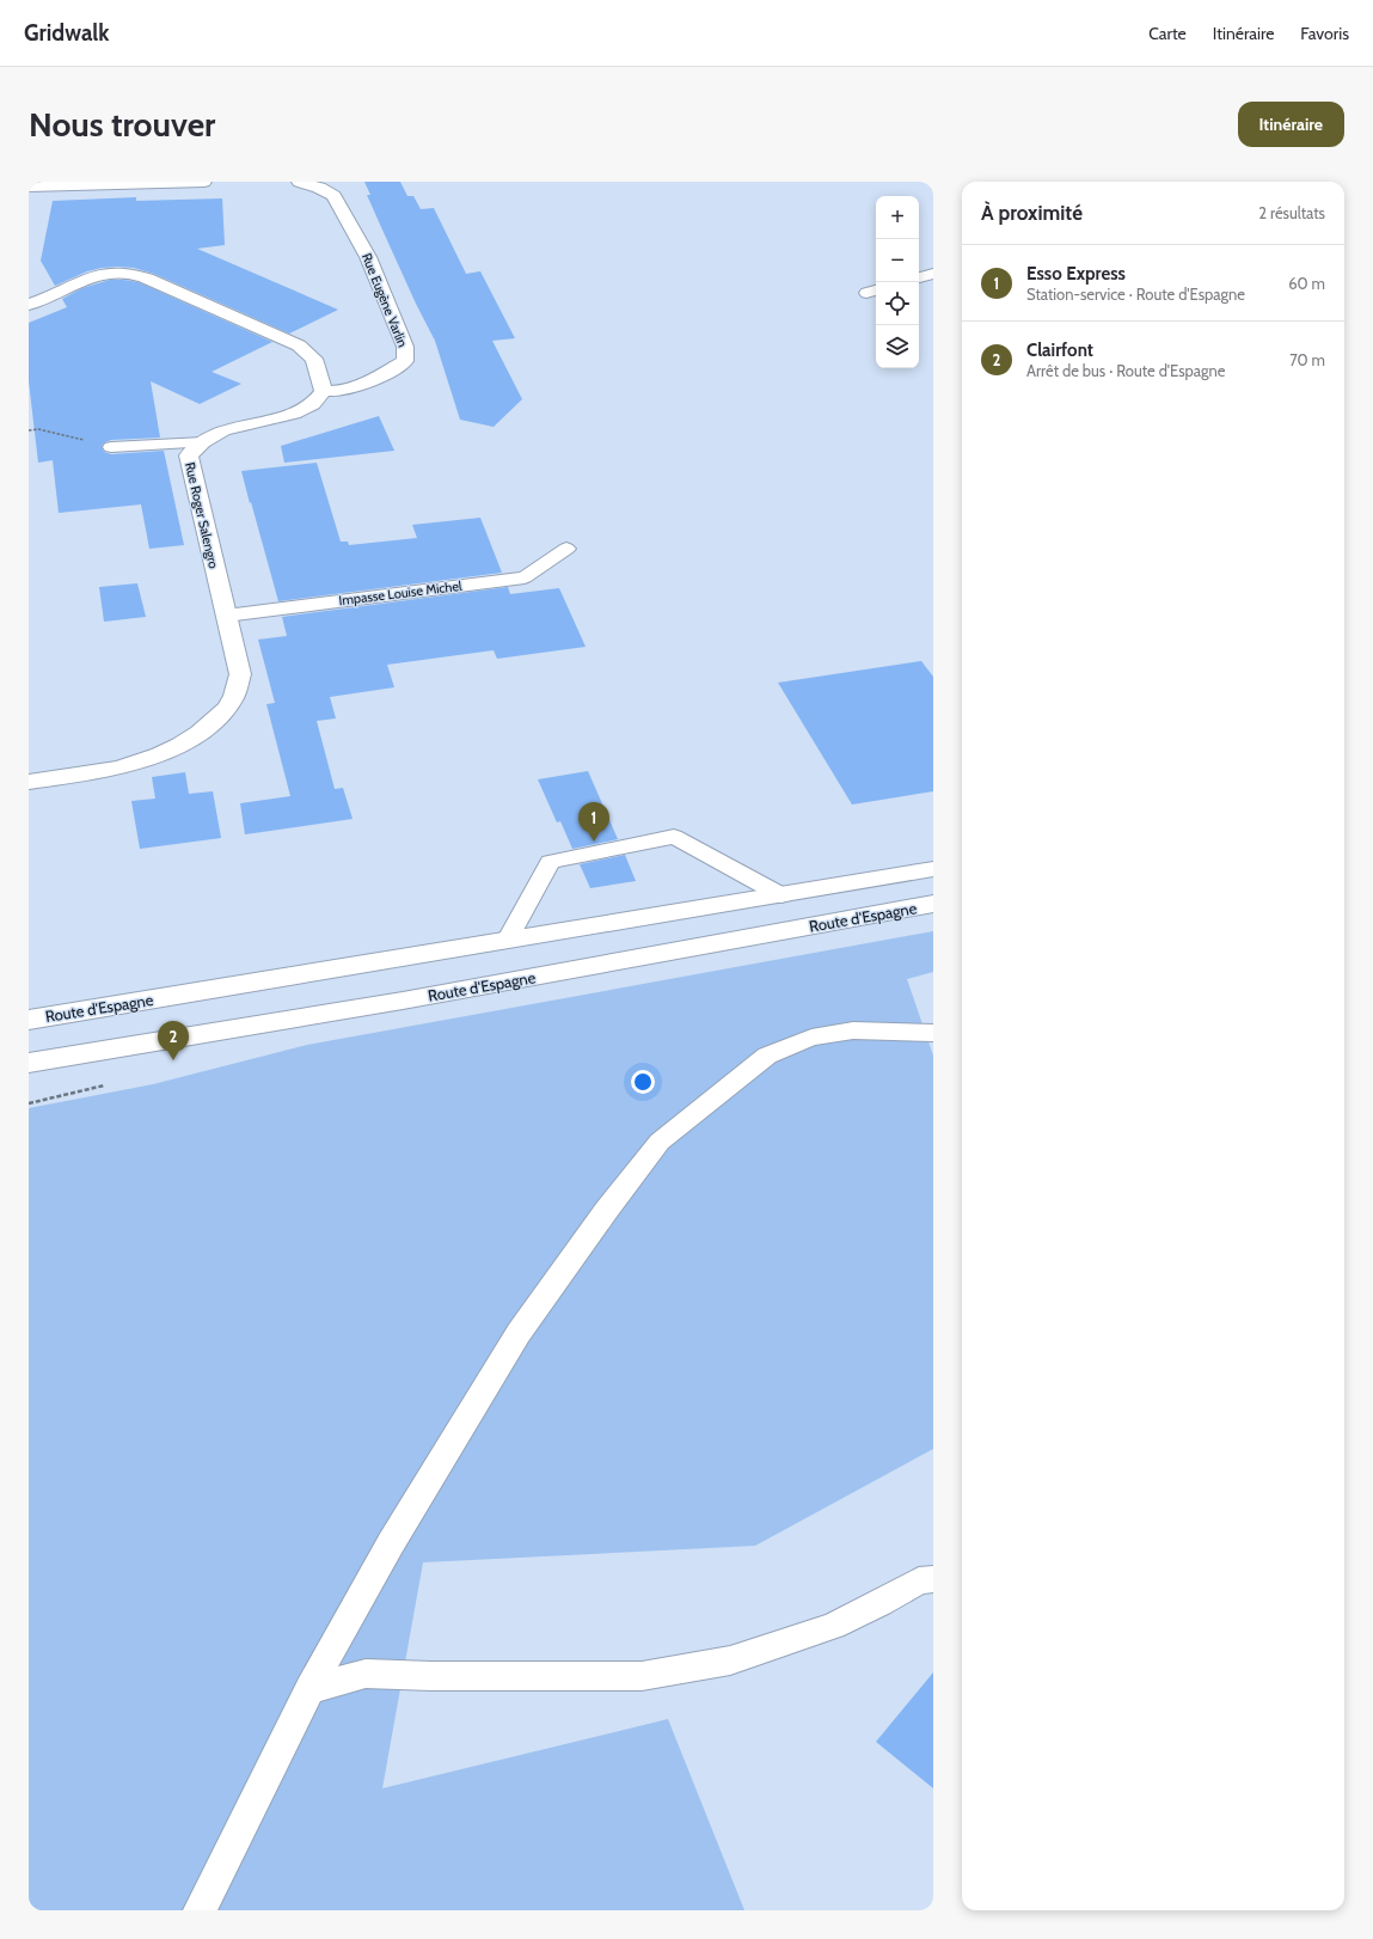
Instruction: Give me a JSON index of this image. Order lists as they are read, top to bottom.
{
  "streets": {
    "street": ["Rue Eugène Varlin", "Rue Roger Salengro", "Route d'Espagne"],
    "lane": ["Impasse Louise Michel"]
  },
  "crossings": [
    ["Rue Eugène Varlin", "Rue Roger Salengro"],
    ["Rue Roger Salengro", "Impasse Louise Michel"]
  ],
  "page": {
    "header": "Gridwalk",
    "nav": ["Carte", "Itinéraire", "Favoris"],
    "buttons": "Itinéraire",
    "title": "Nous trouver",
    "heading": ["À proximité", "2 résultats"],
    "map_buttons": ["+", "−"],
    "list": [
      {
        "mark": "1",
        "name": "Esso Express",
        "note": "Station-service · Route d'Espagne",
        "value": "60 m"
      },
      {
        "mark": "2",
        "name": "Clairfont",
        "note": "Arrêt de bus · Route d'Espagne",
        "value": "70 m"
      }
    ],
    "pins": ["1", "2"]
  }
}
